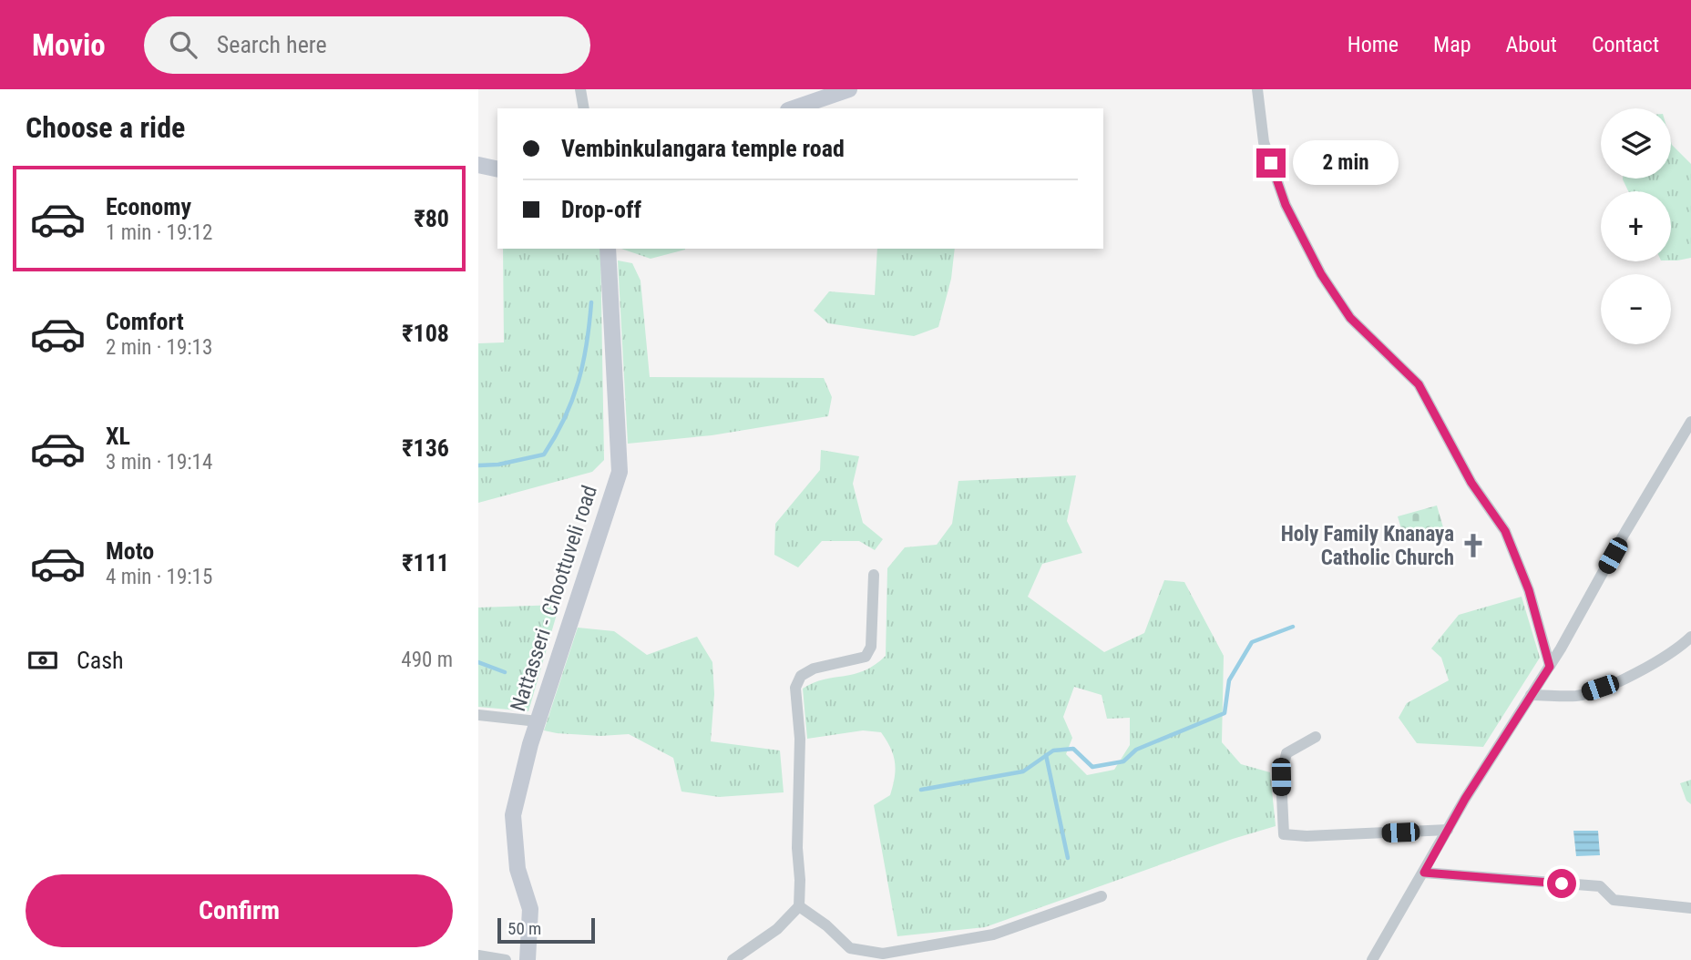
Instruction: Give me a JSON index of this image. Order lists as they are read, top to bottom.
{
  "streets": {
    "main road": ["Nattasseri - Choottuveli road"]
  },
  "places": {
    "church": ["Holy Family Knanaya Catholic Church"]
  },
  "scale_bar": "50 m",
  "page": {
    "header": "Movio",
    "search": "Search here",
    "nav": [
      "Home",
      "Map",
      "About",
      "Contact"
    ],
    "heading": "Choose a ride",
    "map_buttons": ["+", "−"],
    "banner": ["Vembinkulangara temple road", "Drop-off"],
    "bubble": "2 min",
    "list": [
      {
        "name": "Economy",
        "note": "1 min · 19:12",
        "value": "₹80"
      },
      {
        "name": "Comfort",
        "note": "2 min · 19:13",
        "value": "₹108"
      },
      {
        "name": "XL",
        "note": "3 min · 19:14",
        "value": "₹136"
      },
      {
        "name": "Moto",
        "note": "4 min · 19:15",
        "value": "₹111"
      }
    ],
    "pay": ["Cash", "490 m"],
    "buttons": "Confirm",
    "scale": "50 m"
  }
}
